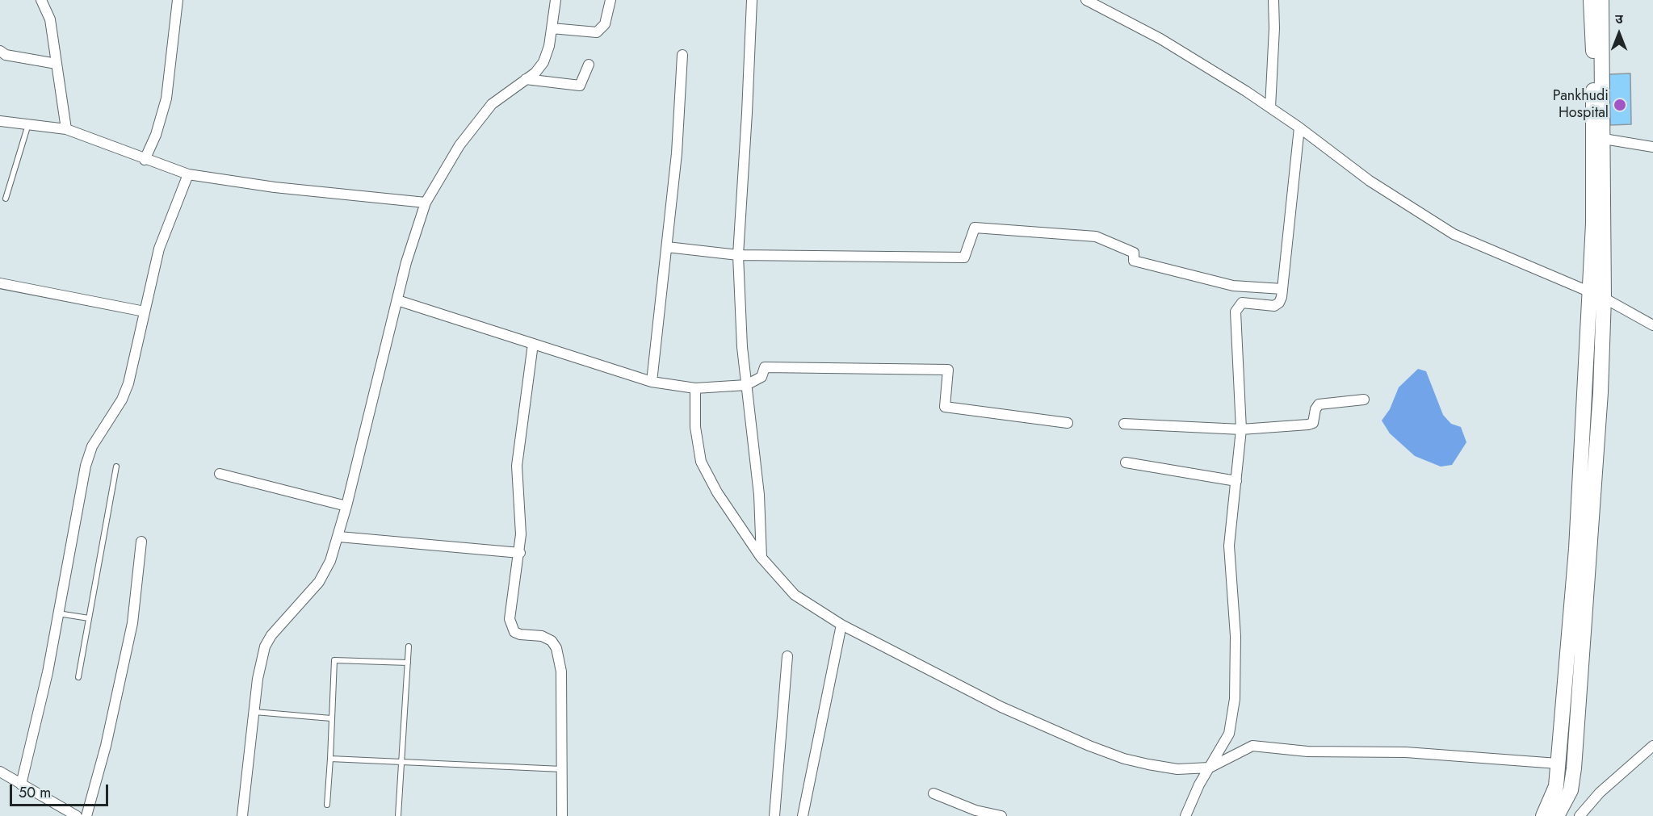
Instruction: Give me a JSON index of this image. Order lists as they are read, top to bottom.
{
  "places": ["Pankhudi Hospital"],
  "scale_bar": "50 m",
  "north": "top"
}
